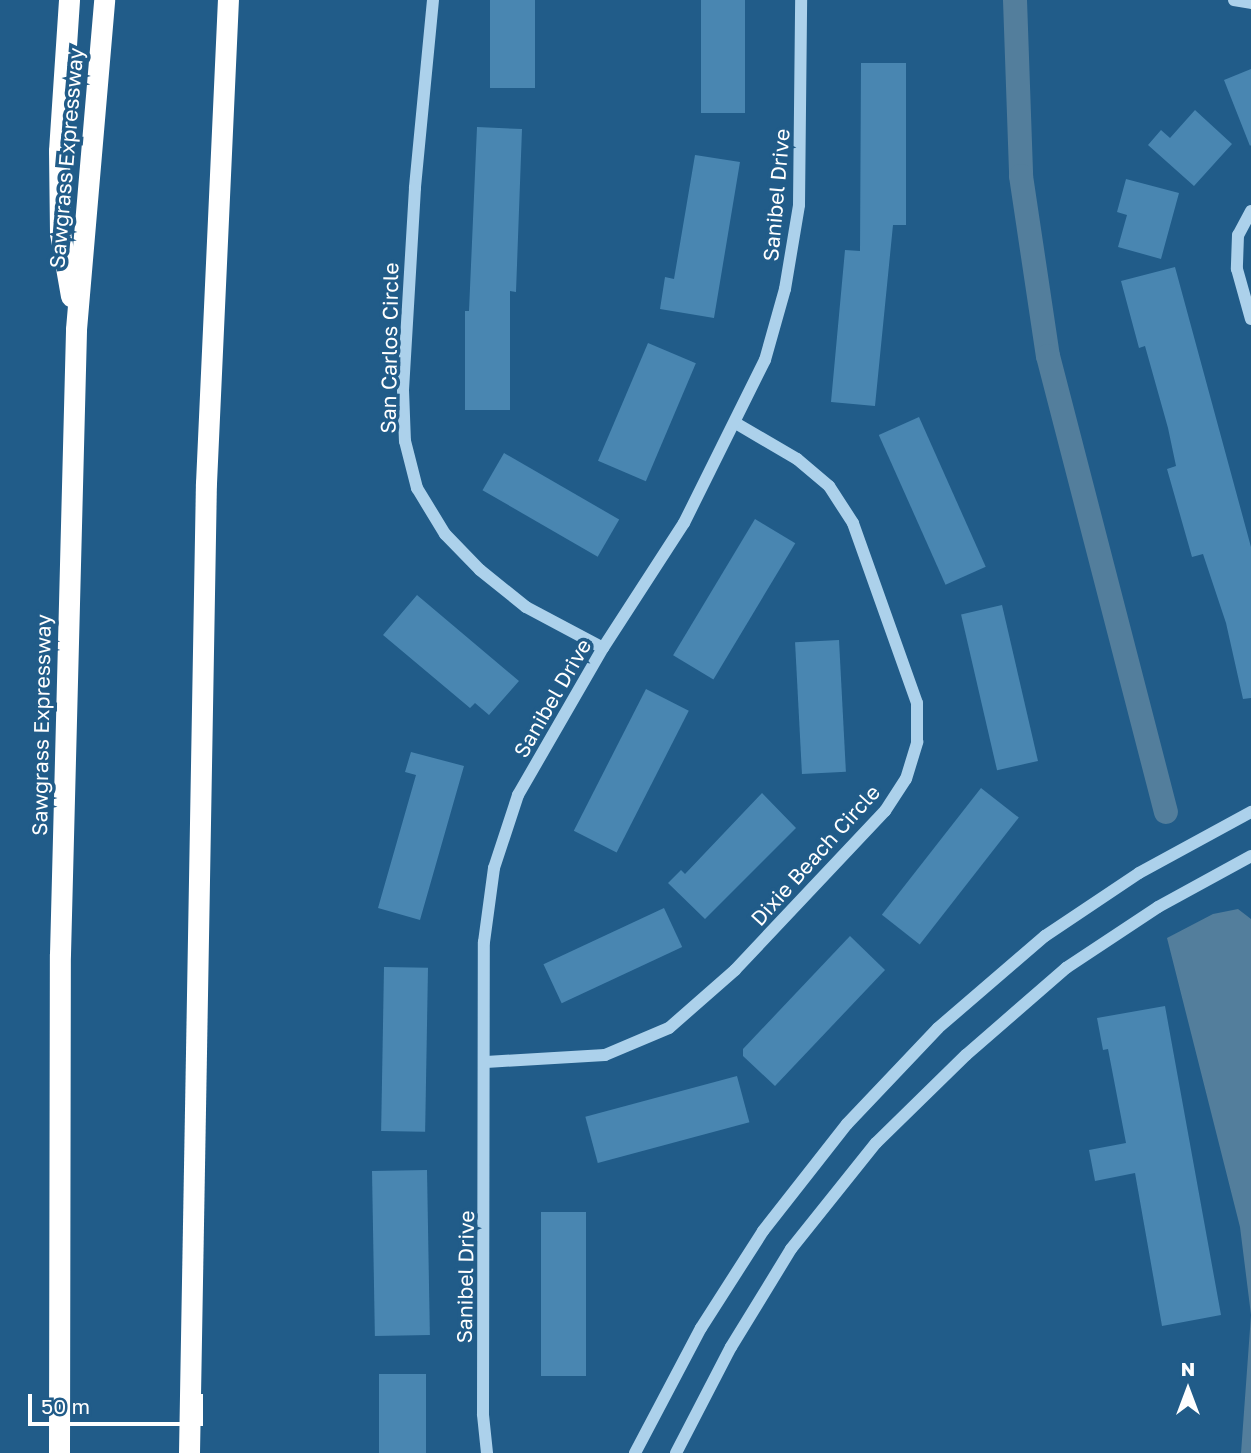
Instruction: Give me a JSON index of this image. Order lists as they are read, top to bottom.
{
  "streets": {
    "highway": ["Sawgrass Expressway"],
    "street": ["Sanibel Drive", "San Carlos Circle", "Dixie Beach Circle"]
  },
  "crossings": [
    ["Sanibel Drive", "San Carlos Circle"],
    ["Sanibel Drive", "Dixie Beach Circle"]
  ],
  "scale_bar": "50 m",
  "north": "top"
}
